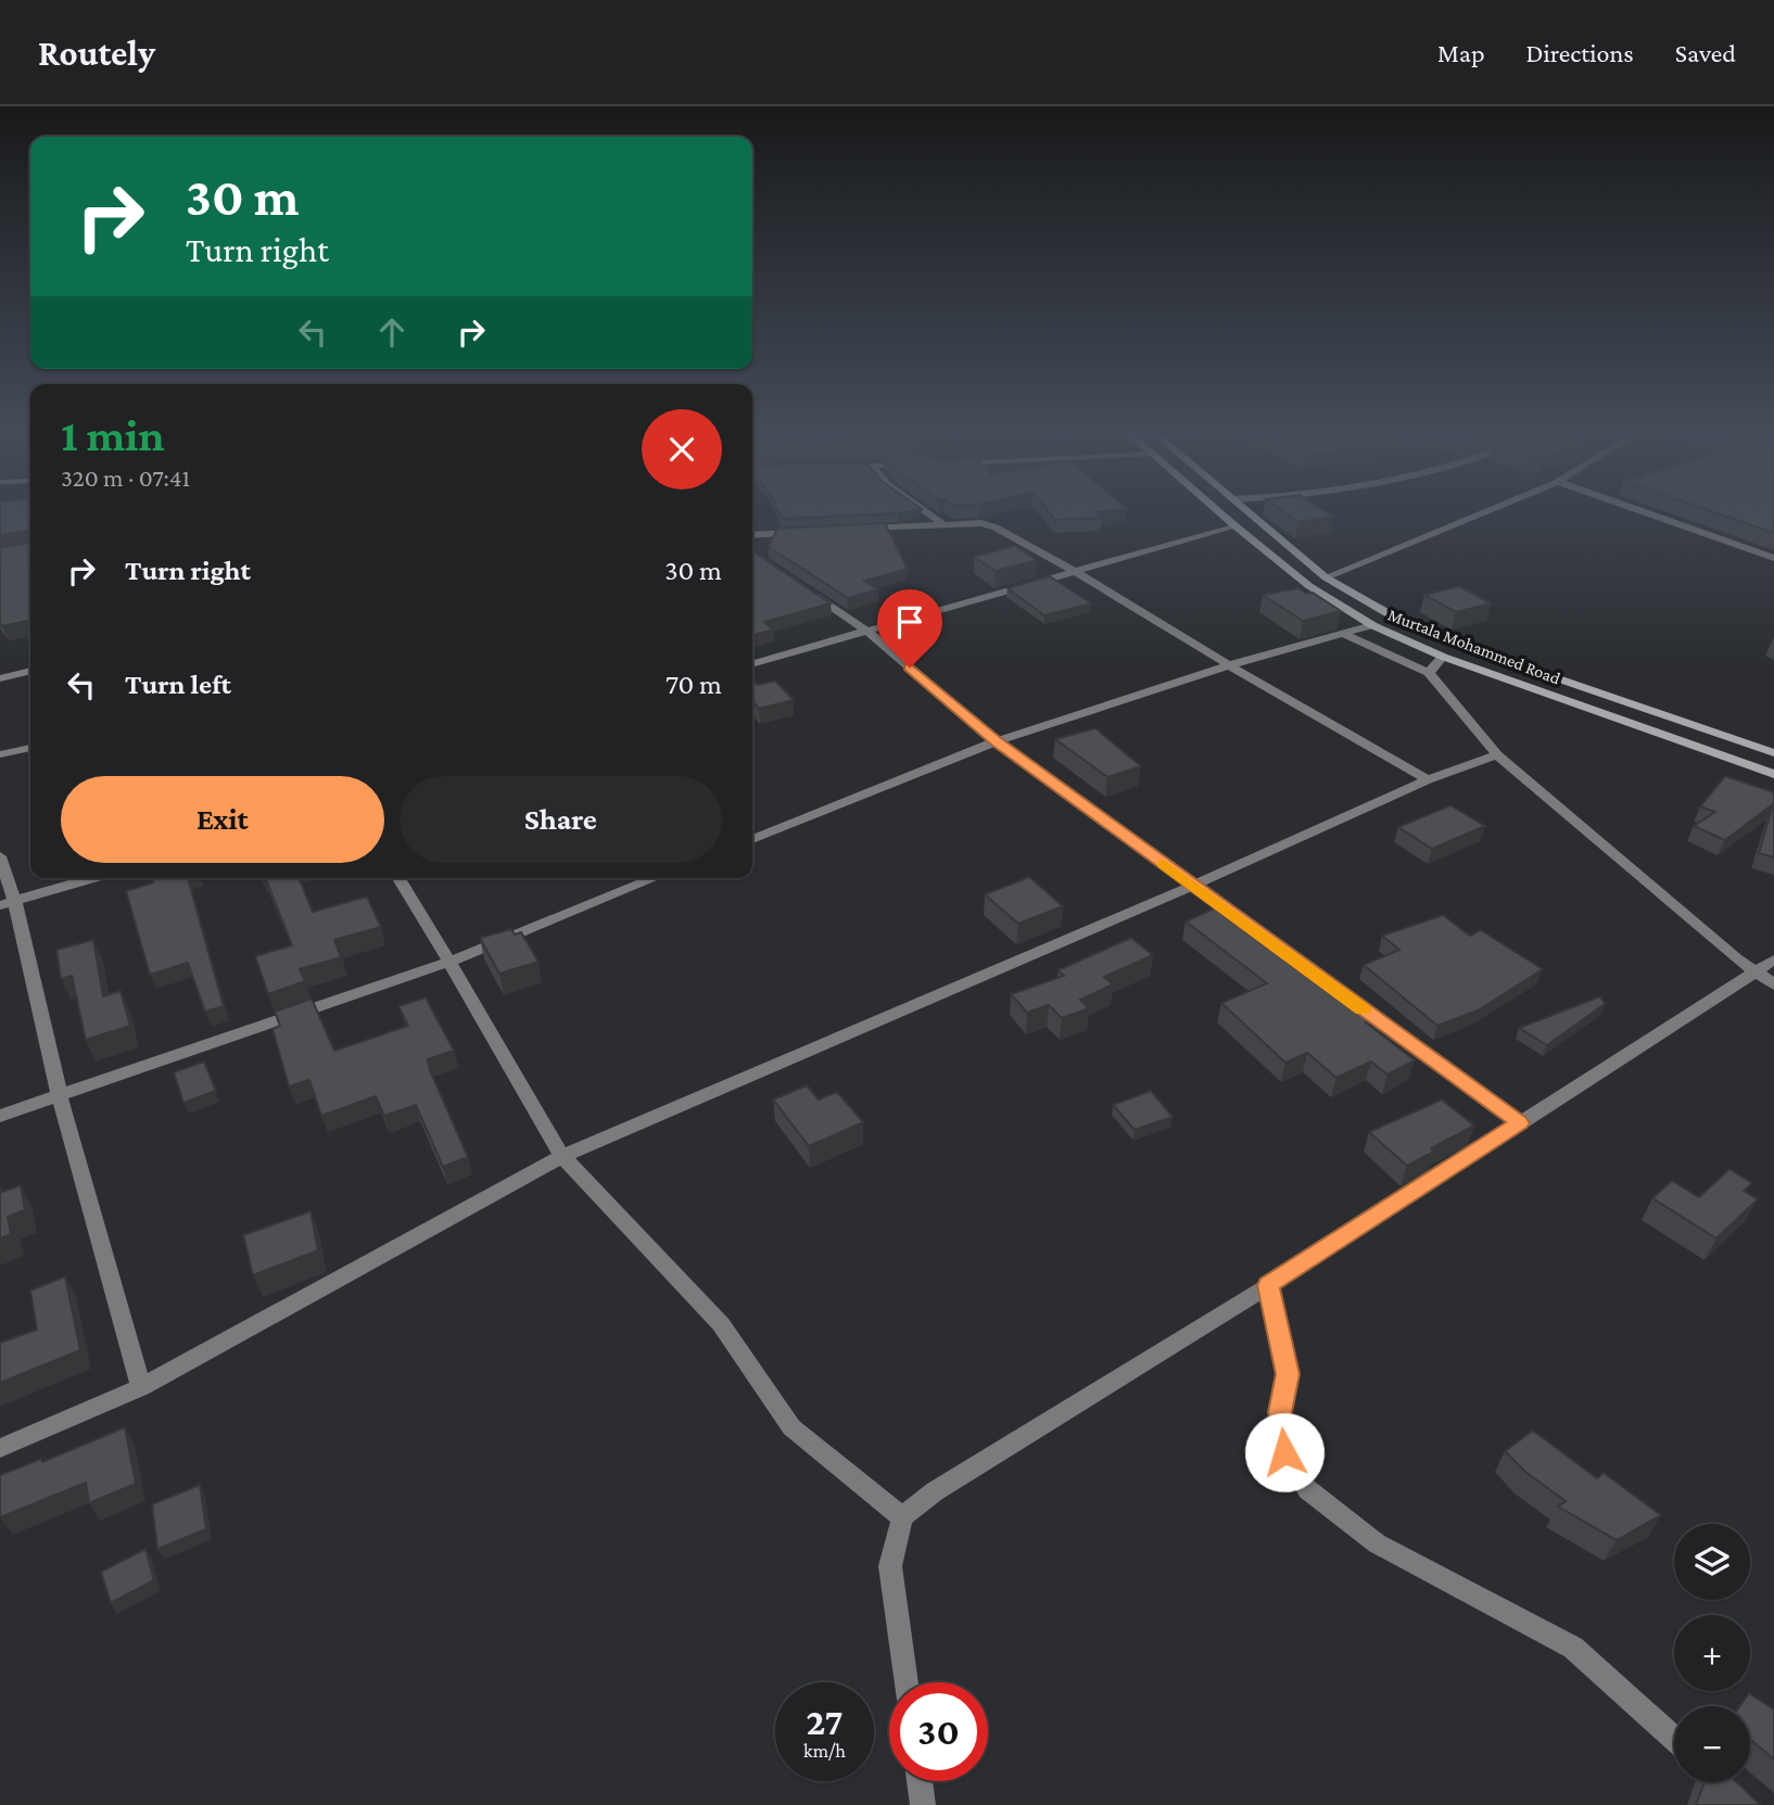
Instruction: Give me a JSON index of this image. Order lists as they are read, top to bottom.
{
  "streets": {
    "main road": ["Murtala Mohammed Road"]
  },
  "page": {
    "header": "Routely",
    "nav": ["Map", "Directions", "Saved"],
    "turn": ["30 m", "Turn right"],
    "heading": ["1 min", "320 m · 07:41"],
    "list": [
      {
        "name": "Turn right",
        "value": "30 m"
      },
      {
        "name": "Turn left",
        "value": "70 m"
      }
    ],
    "buttons": ["Exit", "Share"],
    "map_buttons": ["+", "−"],
    "speed": "27 km/h",
    "limit": "30"
  }
}
